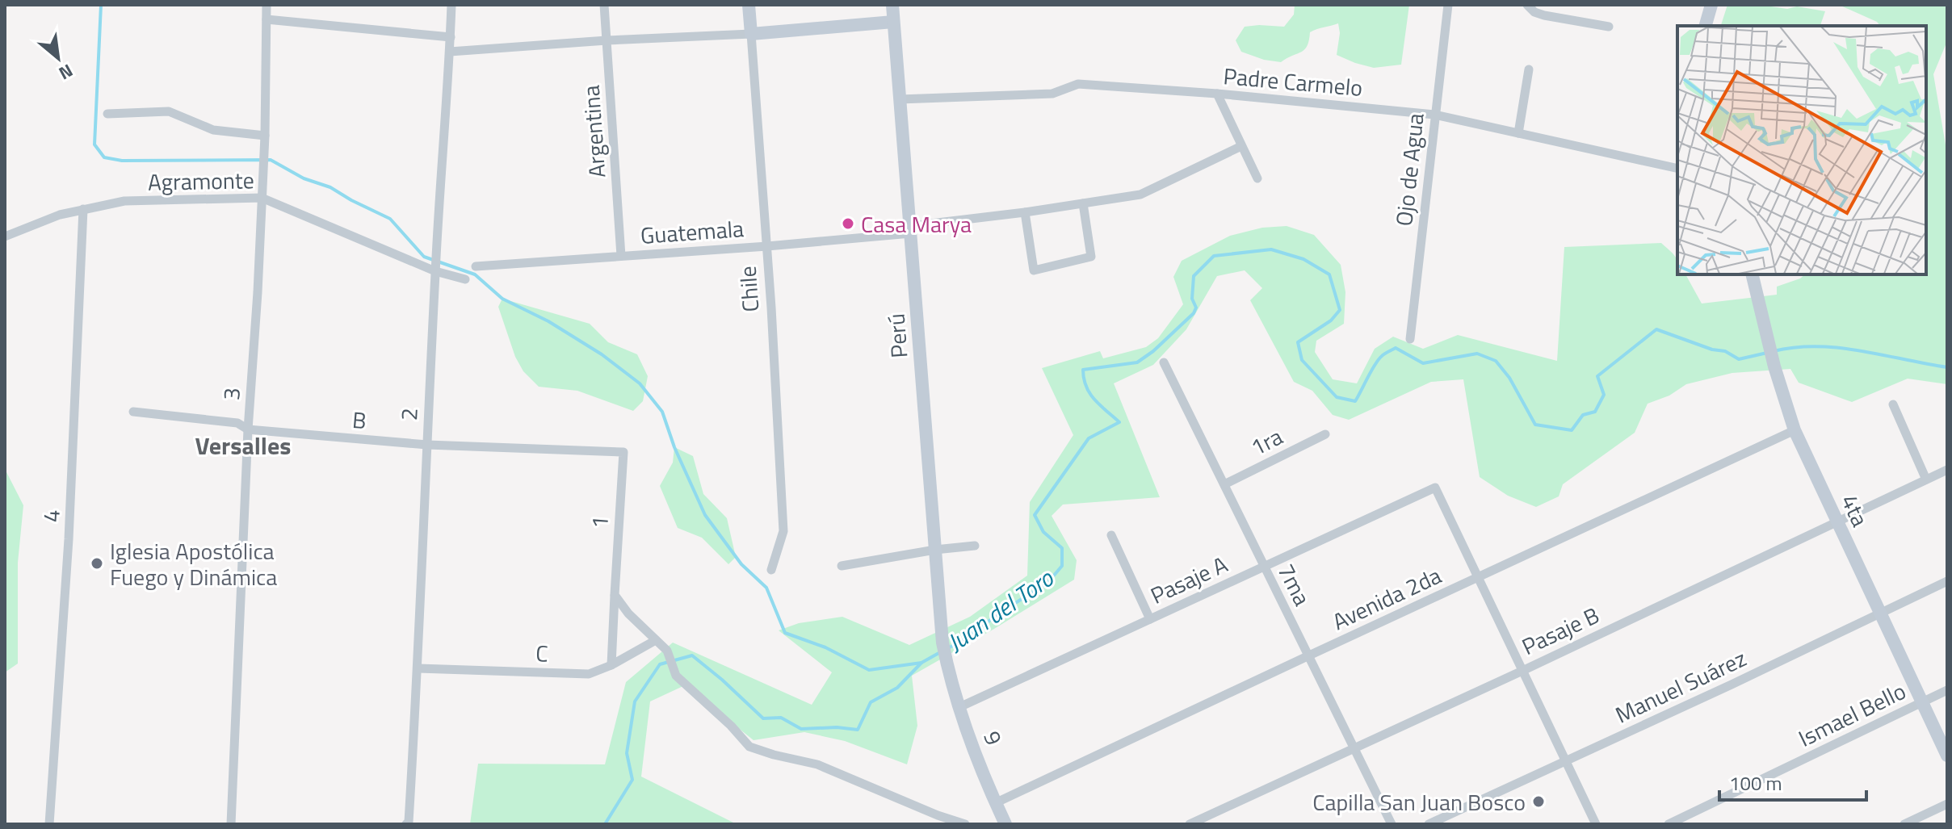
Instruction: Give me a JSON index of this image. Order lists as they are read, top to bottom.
{
  "streets": {
    "street": [
      "Padre Carmelo",
      "Argentina",
      "Ojo de Agua",
      "Agramonte",
      "Guatemala",
      "Chile",
      "Perú",
      "3",
      "2",
      "B",
      "1ra",
      "4ta",
      "4",
      "1",
      "Pasaje A",
      "7ma",
      "Avenida 2da",
      "Pasaje B",
      "C",
      "Manuel Suárez",
      "Ismael Bello",
      "9"
    ]
  },
  "crossings": [
    ["Padre Carmelo", "Ojo de Agua"],
    ["Padre Carmelo", "Perú"],
    ["Argentina", "Guatemala"],
    ["Agramonte", "3"],
    ["Agramonte", "2"],
    ["Agramonte", "4"],
    ["Guatemala", "Chile"],
    ["Guatemala", "Perú"],
    ["Perú", "9"],
    ["3", "B"],
    ["2", "B"],
    ["2", "C"],
    ["B", "1"],
    ["1ra", "7ma"],
    ["4ta", "Avenida 2da"],
    ["4ta", "Pasaje B"],
    ["4ta", "Manuel Suárez"],
    ["4ta", "Ismael Bello"],
    ["1", "C"],
    ["Pasaje A", "7ma"],
    ["Pasaje A", "Avenida 2da"],
    ["Pasaje A", "9"],
    ["7ma", "Avenida 2da"],
    ["7ma", "Pasaje B"],
    ["Avenida 2da", "9"]
  ],
  "districts": ["Versalles"],
  "water": ["Juan del Toro"],
  "places": ["Casa Marya", "Iglesia Apostólica Fuego y Dinámica", "Capilla San Juan Bosco"],
  "scale_bar": "100 m",
  "north": "bottom right"
}
